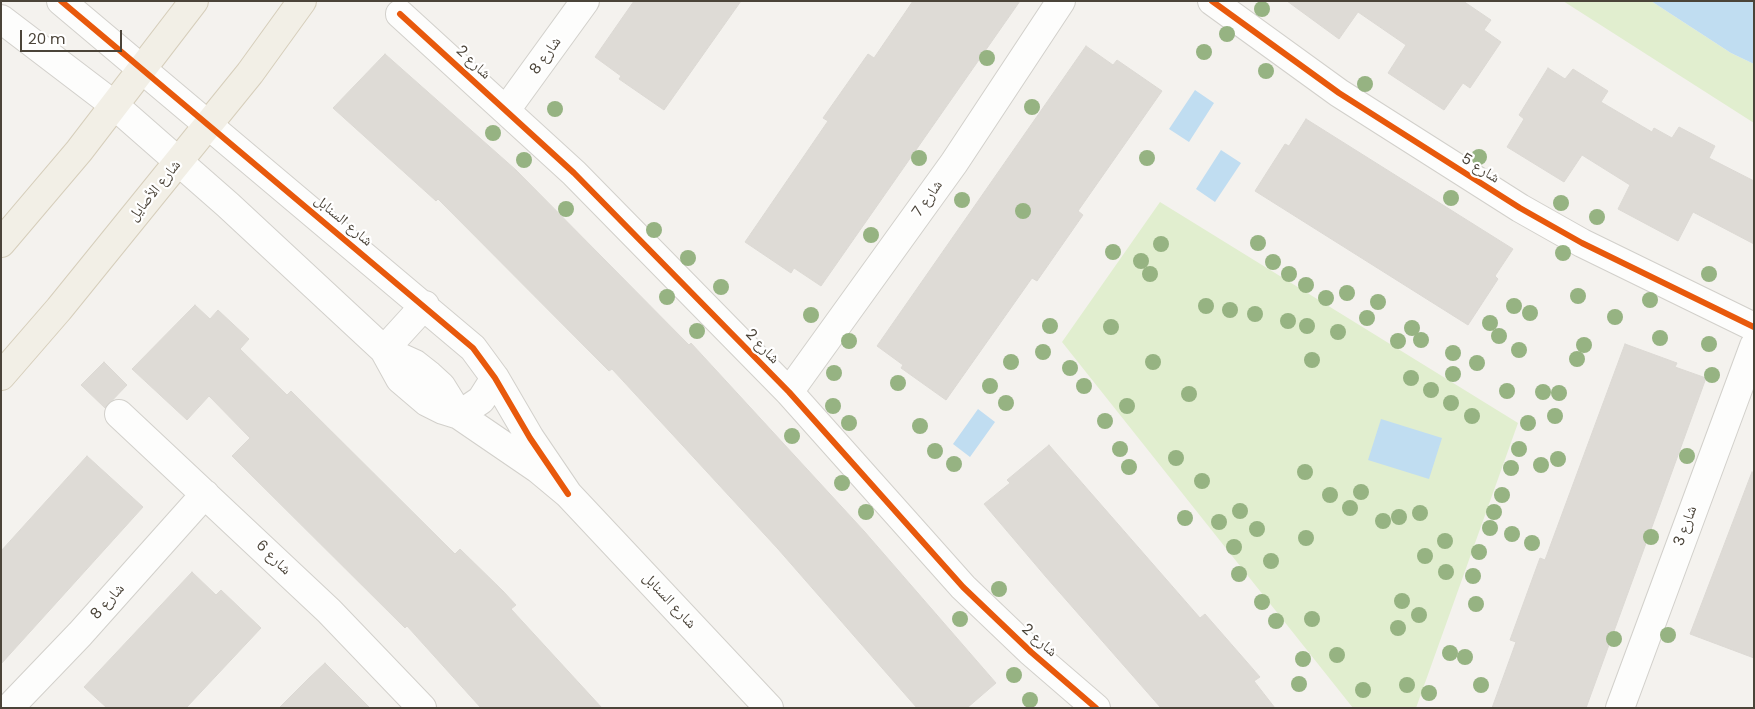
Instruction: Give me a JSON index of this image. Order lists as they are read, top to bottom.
{
  "streets": {
    "main road": ["شارع الأصايل"],
    "street": [
      "شارع 8",
      "شارع 2",
      "شارع 5",
      "شارع 7",
      "شارع السنابل",
      "شارع 3",
      "شارع 6"
    ]
  },
  "crossings": [
    ["شارع 8", "شارع 2"],
    ["شارع 8", "شارع 6"],
    ["شارع 2", "شارع 7"],
    ["شارع الأصايل", "شارع السنابل"]
  ],
  "scale_bar": "20 m"
}
